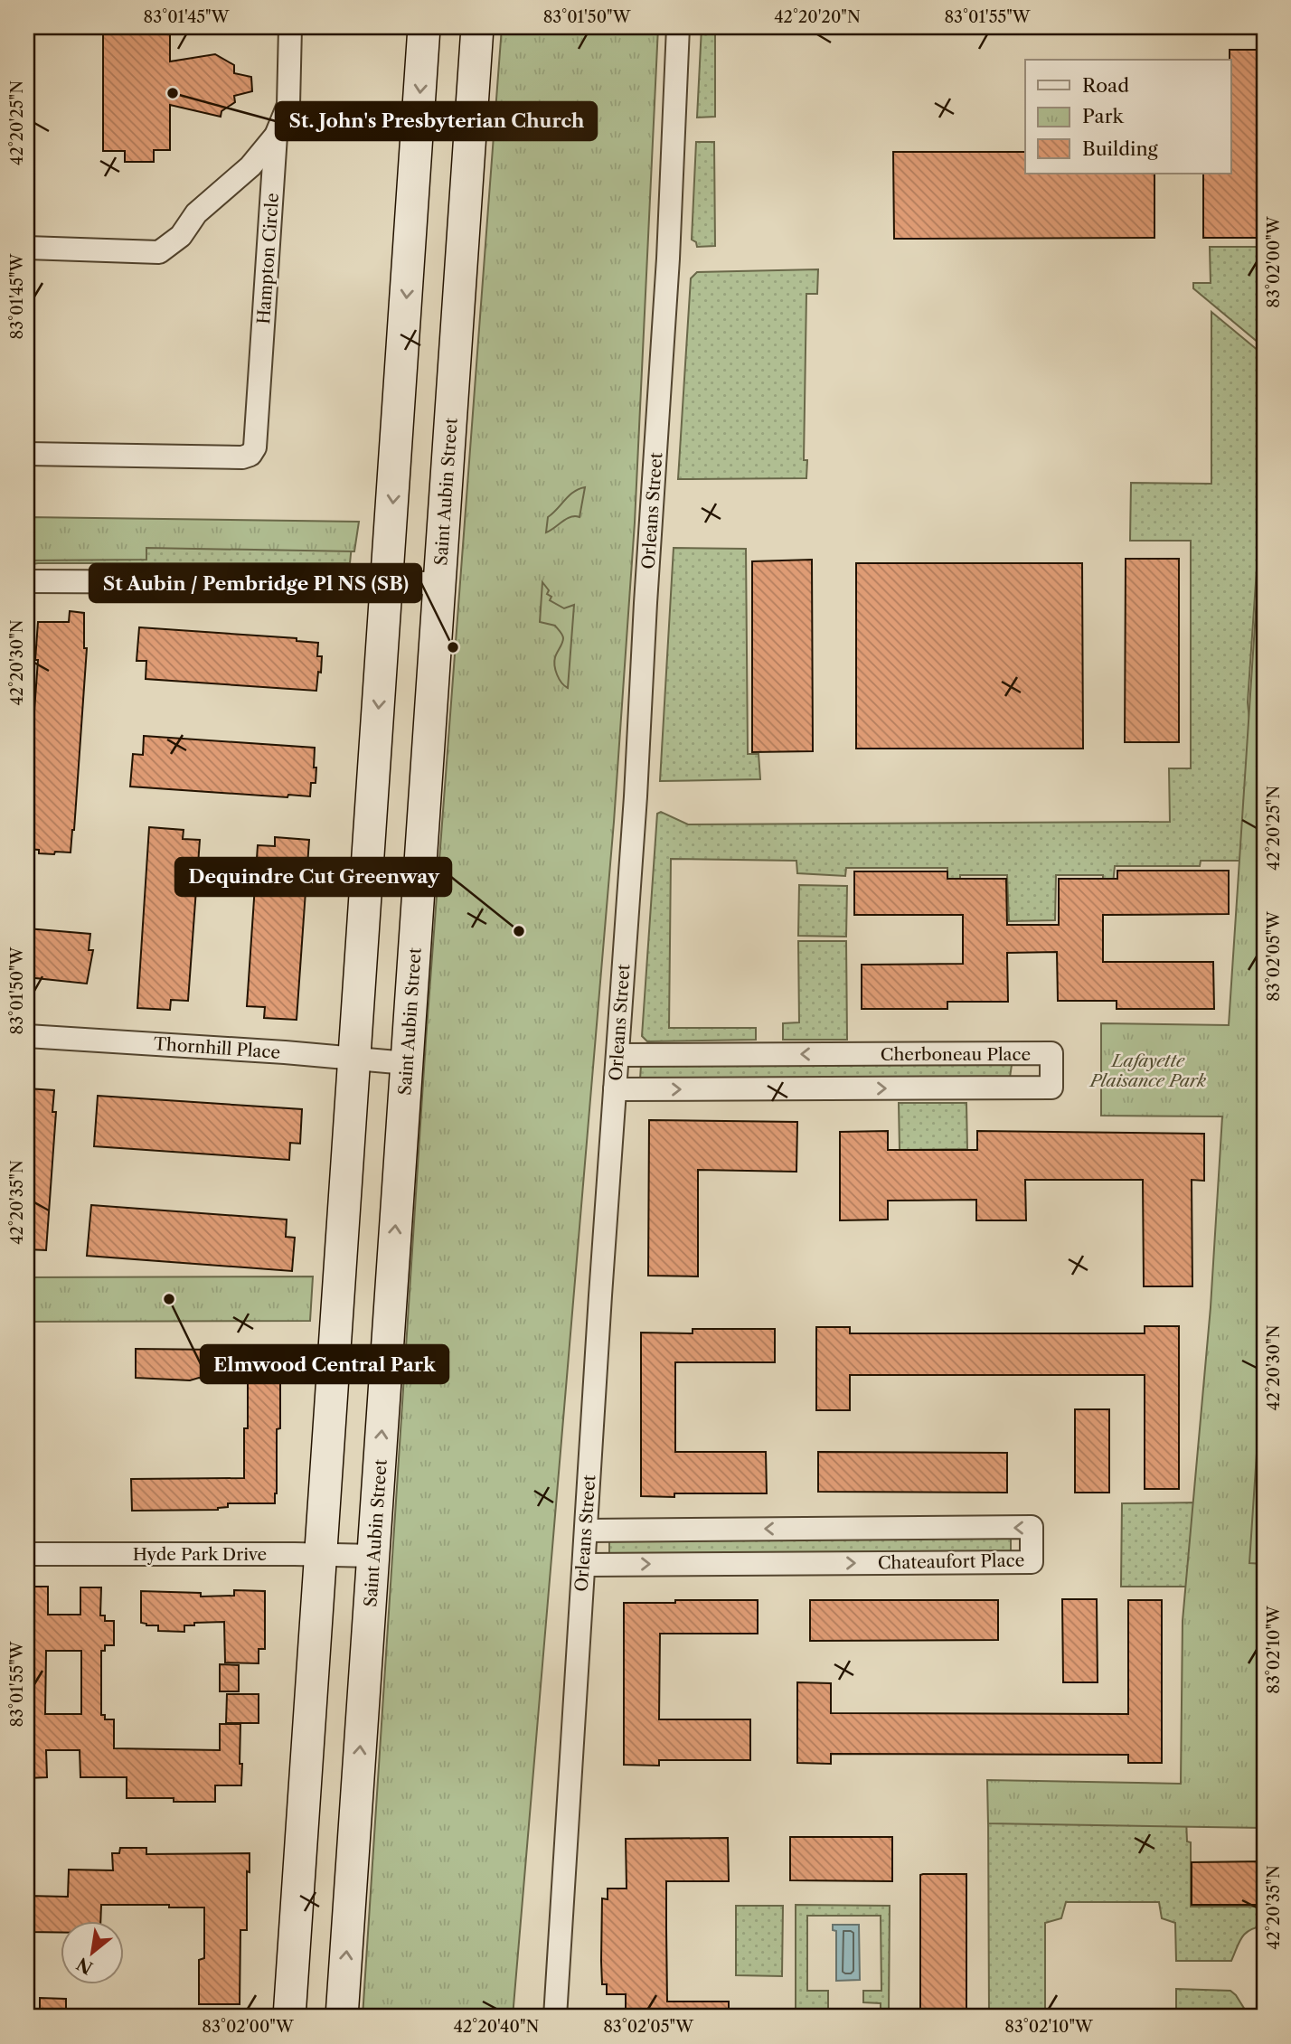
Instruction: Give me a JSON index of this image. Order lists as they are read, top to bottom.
{
  "streets": {
    "main road": ["Saint Aubin Street"],
    "street": [
      "Hampton Circle",
      "Orleans Street",
      "Thornhill Place",
      "Cherboneau Place",
      "Hyde Park Drive",
      "Chateaufort Place"
    ]
  },
  "crossings": [
    ["Saint Aubin Street", "Thornhill Place"],
    ["Saint Aubin Street", "Hyde Park Drive"],
    ["Orleans Street", "Cherboneau Place"],
    ["Orleans Street", "Chateaufort Place"]
  ],
  "parks": ["Lafayette Plaisance Park"],
  "places": [
    "St. John's Presbyterian Church",
    "St Aubin / Pembridge Pl NS (SB)",
    "Dequindre Cut Greenway",
    "Elmwood Central Park"
  ],
  "legend": ["Road", "Park", "Building"],
  "north": "bottom left",
  "coordinates": [
    "83°01'45\"W",
    "83°01'50\"W",
    "42°20'20\"N",
    "83°01'55\"W",
    "42°20'25\"N",
    "83°02'00\"W",
    "42°20'30\"N",
    "83°02'05\"W",
    "42°20'35\"N",
    "83°02'10\"W",
    "42°20'40\"N"
  ]
}
